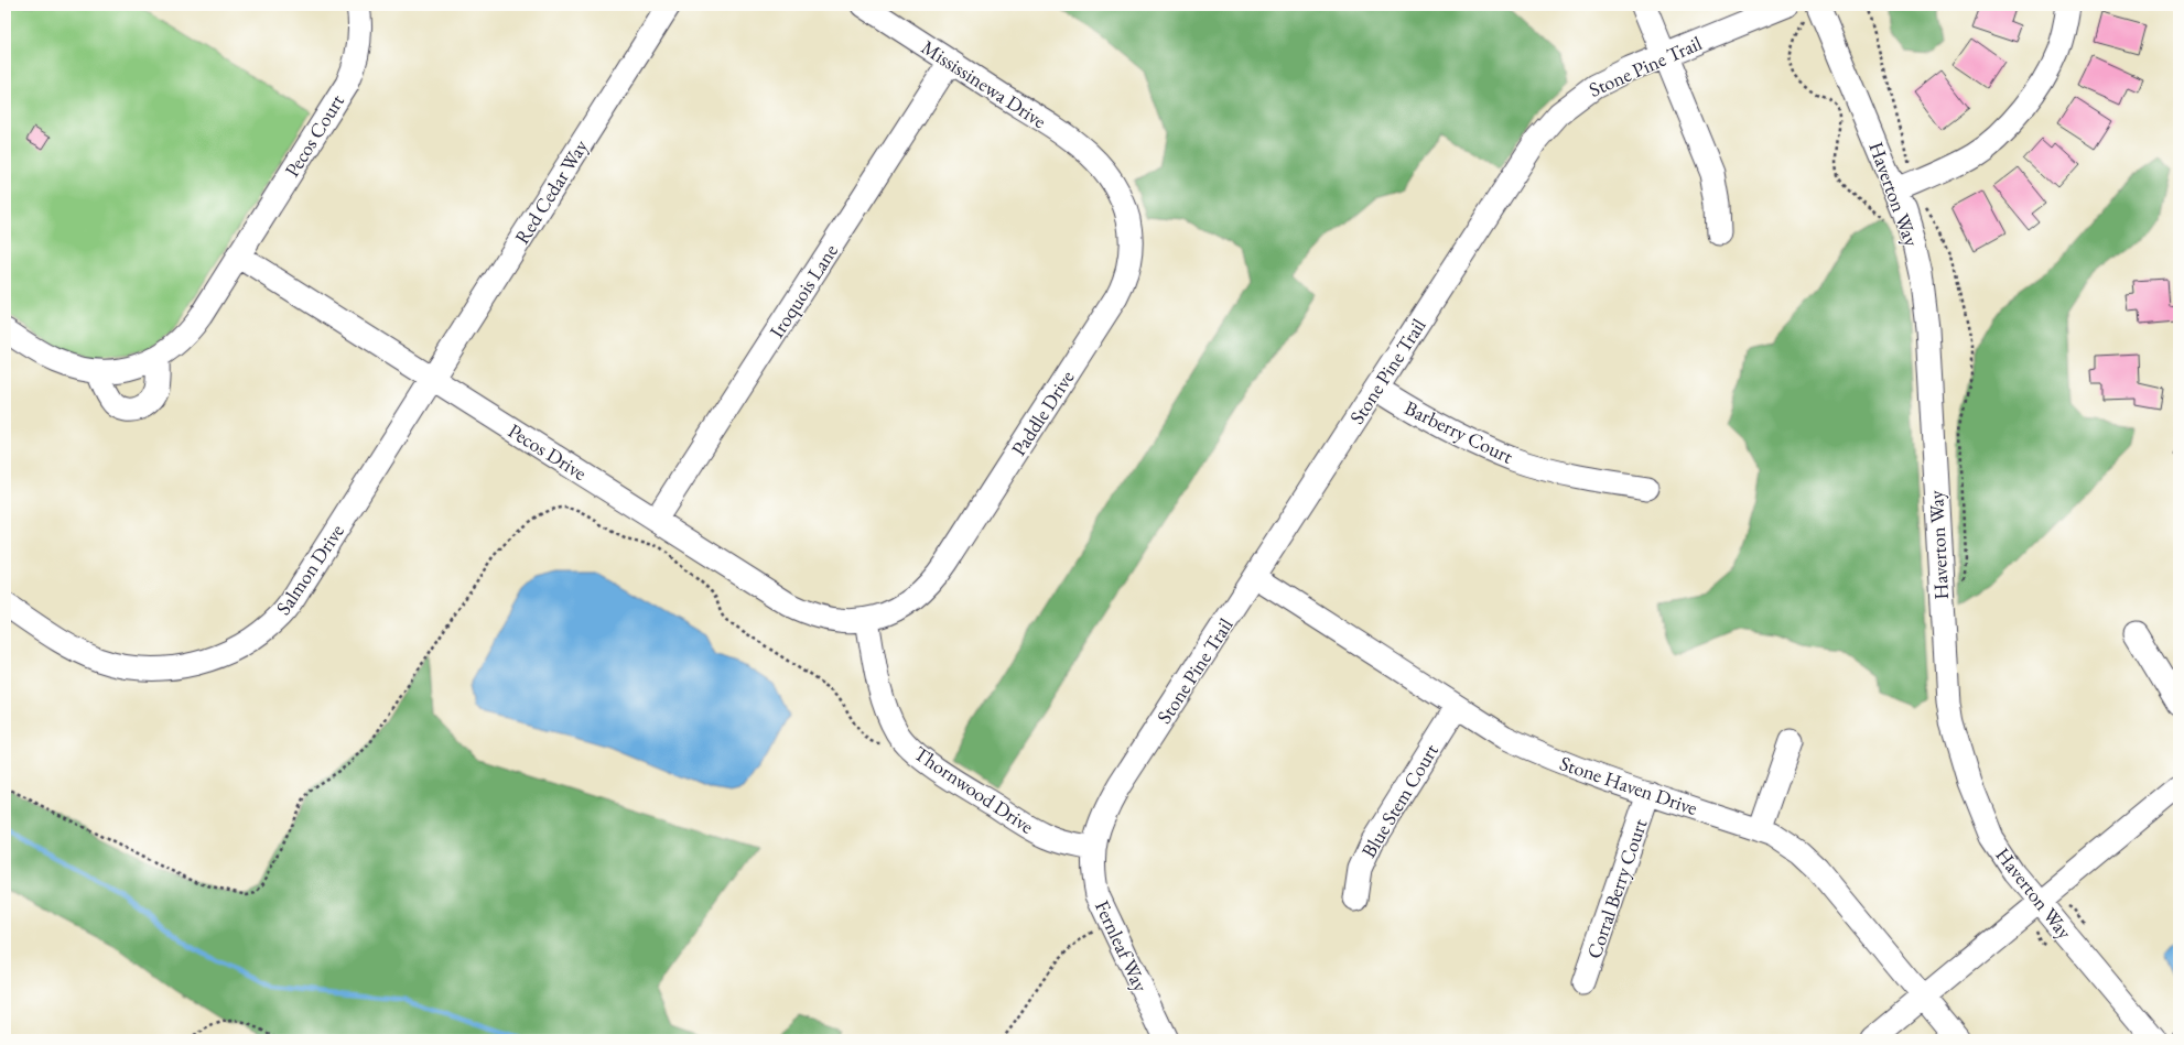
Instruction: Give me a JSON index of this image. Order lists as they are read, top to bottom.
{
  "streets": {
    "street": [
      "Stone Pine Trail",
      "Mississinewa Drive",
      "Pecos Court",
      "Red Cedar Way",
      "Haverton Way",
      "Iroquois Lane",
      "Paddle Drive",
      "Barberry Court",
      "Pecos Drive",
      "Salmon Drive",
      "Stone Haven Drive",
      "Thornwood Drive",
      "Blue Stem Court",
      "Corral Berry Court",
      "Fernleaf Way"
    ]
  },
  "crossings": [
    ["Stone Pine Trail", "Barberry Court"],
    ["Stone Pine Trail", "Stone Haven Drive"],
    ["Stone Pine Trail", "Thornwood Drive"],
    ["Stone Pine Trail", "Fernleaf Way"],
    ["Mississinewa Drive", "Iroquois Lane"],
    ["Mississinewa Drive", "Paddle Drive"],
    ["Pecos Court", "Pecos Drive"],
    ["Red Cedar Way", "Pecos Drive"],
    ["Red Cedar Way", "Salmon Drive"],
    ["Iroquois Lane", "Pecos Drive"],
    ["Paddle Drive", "Pecos Drive"],
    ["Paddle Drive", "Thornwood Drive"],
    ["Pecos Drive", "Salmon Drive"],
    ["Pecos Drive", "Thornwood Drive"],
    ["Stone Haven Drive", "Blue Stem Court"],
    ["Stone Haven Drive", "Corral Berry Court"],
    ["Thornwood Drive", "Fernleaf Way"]
  ]
}
